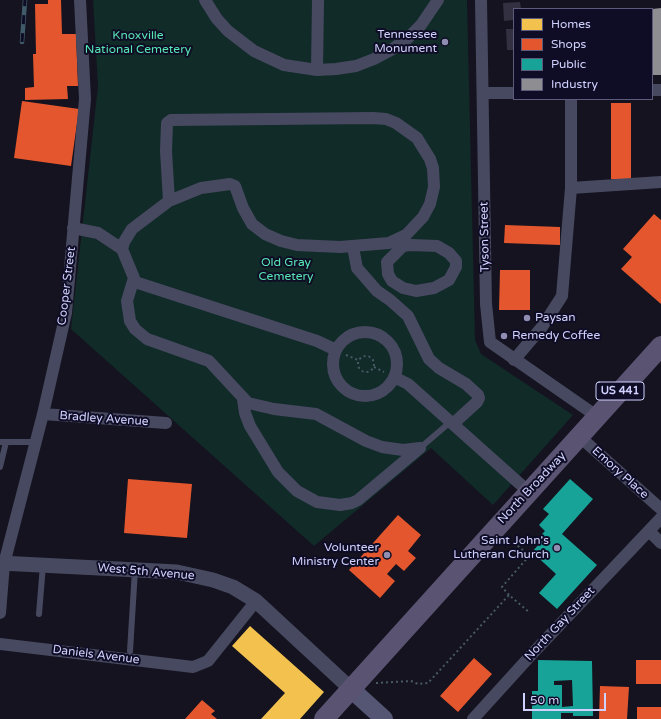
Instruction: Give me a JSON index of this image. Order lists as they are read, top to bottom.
{
  "streets": {
    "main road": ["US 441", "North Broadway", "West 5th Avenue"],
    "street": [
      "Tyson Street",
      "Cooper Street",
      "Bradley Avenue",
      "Emory Place",
      "North Gay Street",
      "Daniels Avenue"
    ]
  },
  "crossings": [
    ["Tyson Street", "North Broadway"],
    ["Cooper Street", "Bradley Avenue"],
    ["Cooper Street", "West 5th Avenue"],
    ["Emory Place", "North Broadway"],
    ["North Broadway", "West 5th Avenue"],
    ["West 5th Avenue", "Daniels Avenue"]
  ],
  "parks": ["Knoxville National Cemetery", "Old Gray Cemetery"],
  "places": [
    "Tennessee Monument",
    "Paysan",
    "Remedy Coffee",
    "Saint John's Lutheran Church",
    "Volunteer Ministry Center"
  ],
  "legend": [
    "Homes",
    "Shops",
    "Public",
    "Industry"
  ],
  "scale_bar": "50 m"
}
